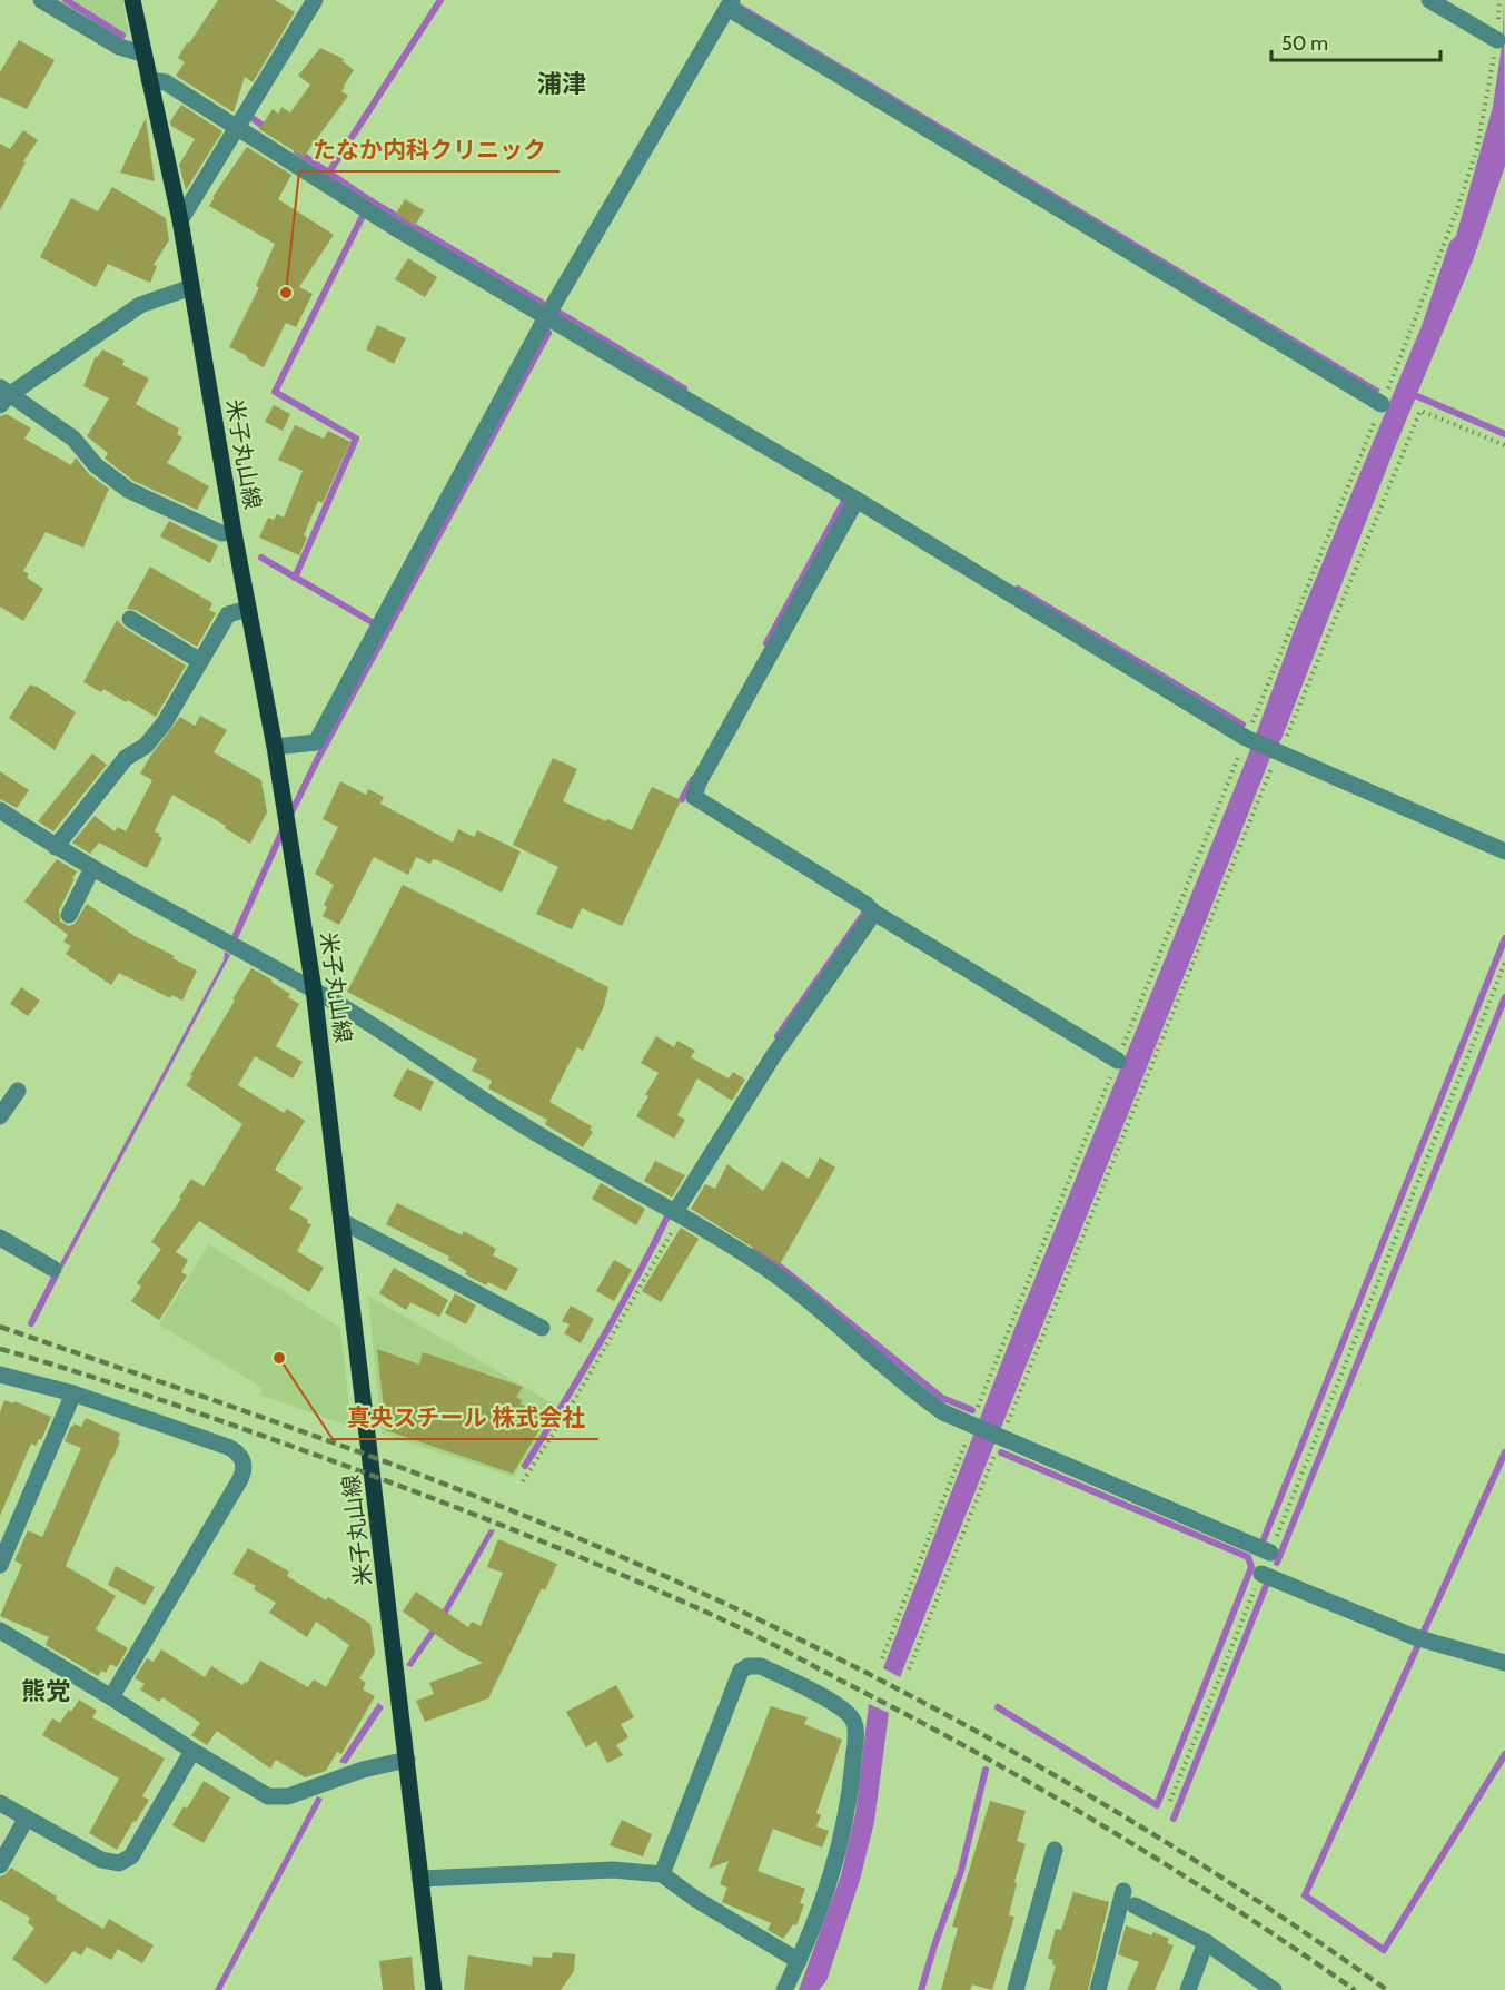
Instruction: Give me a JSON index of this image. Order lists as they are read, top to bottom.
{
  "streets": {
    "main road": ["米子丸山線"]
  },
  "districts": ["浦津", "熊党"],
  "places": ["たなか内科クリニック", "真央スチール 株式会社"],
  "scale_bar": "50 m"
}
